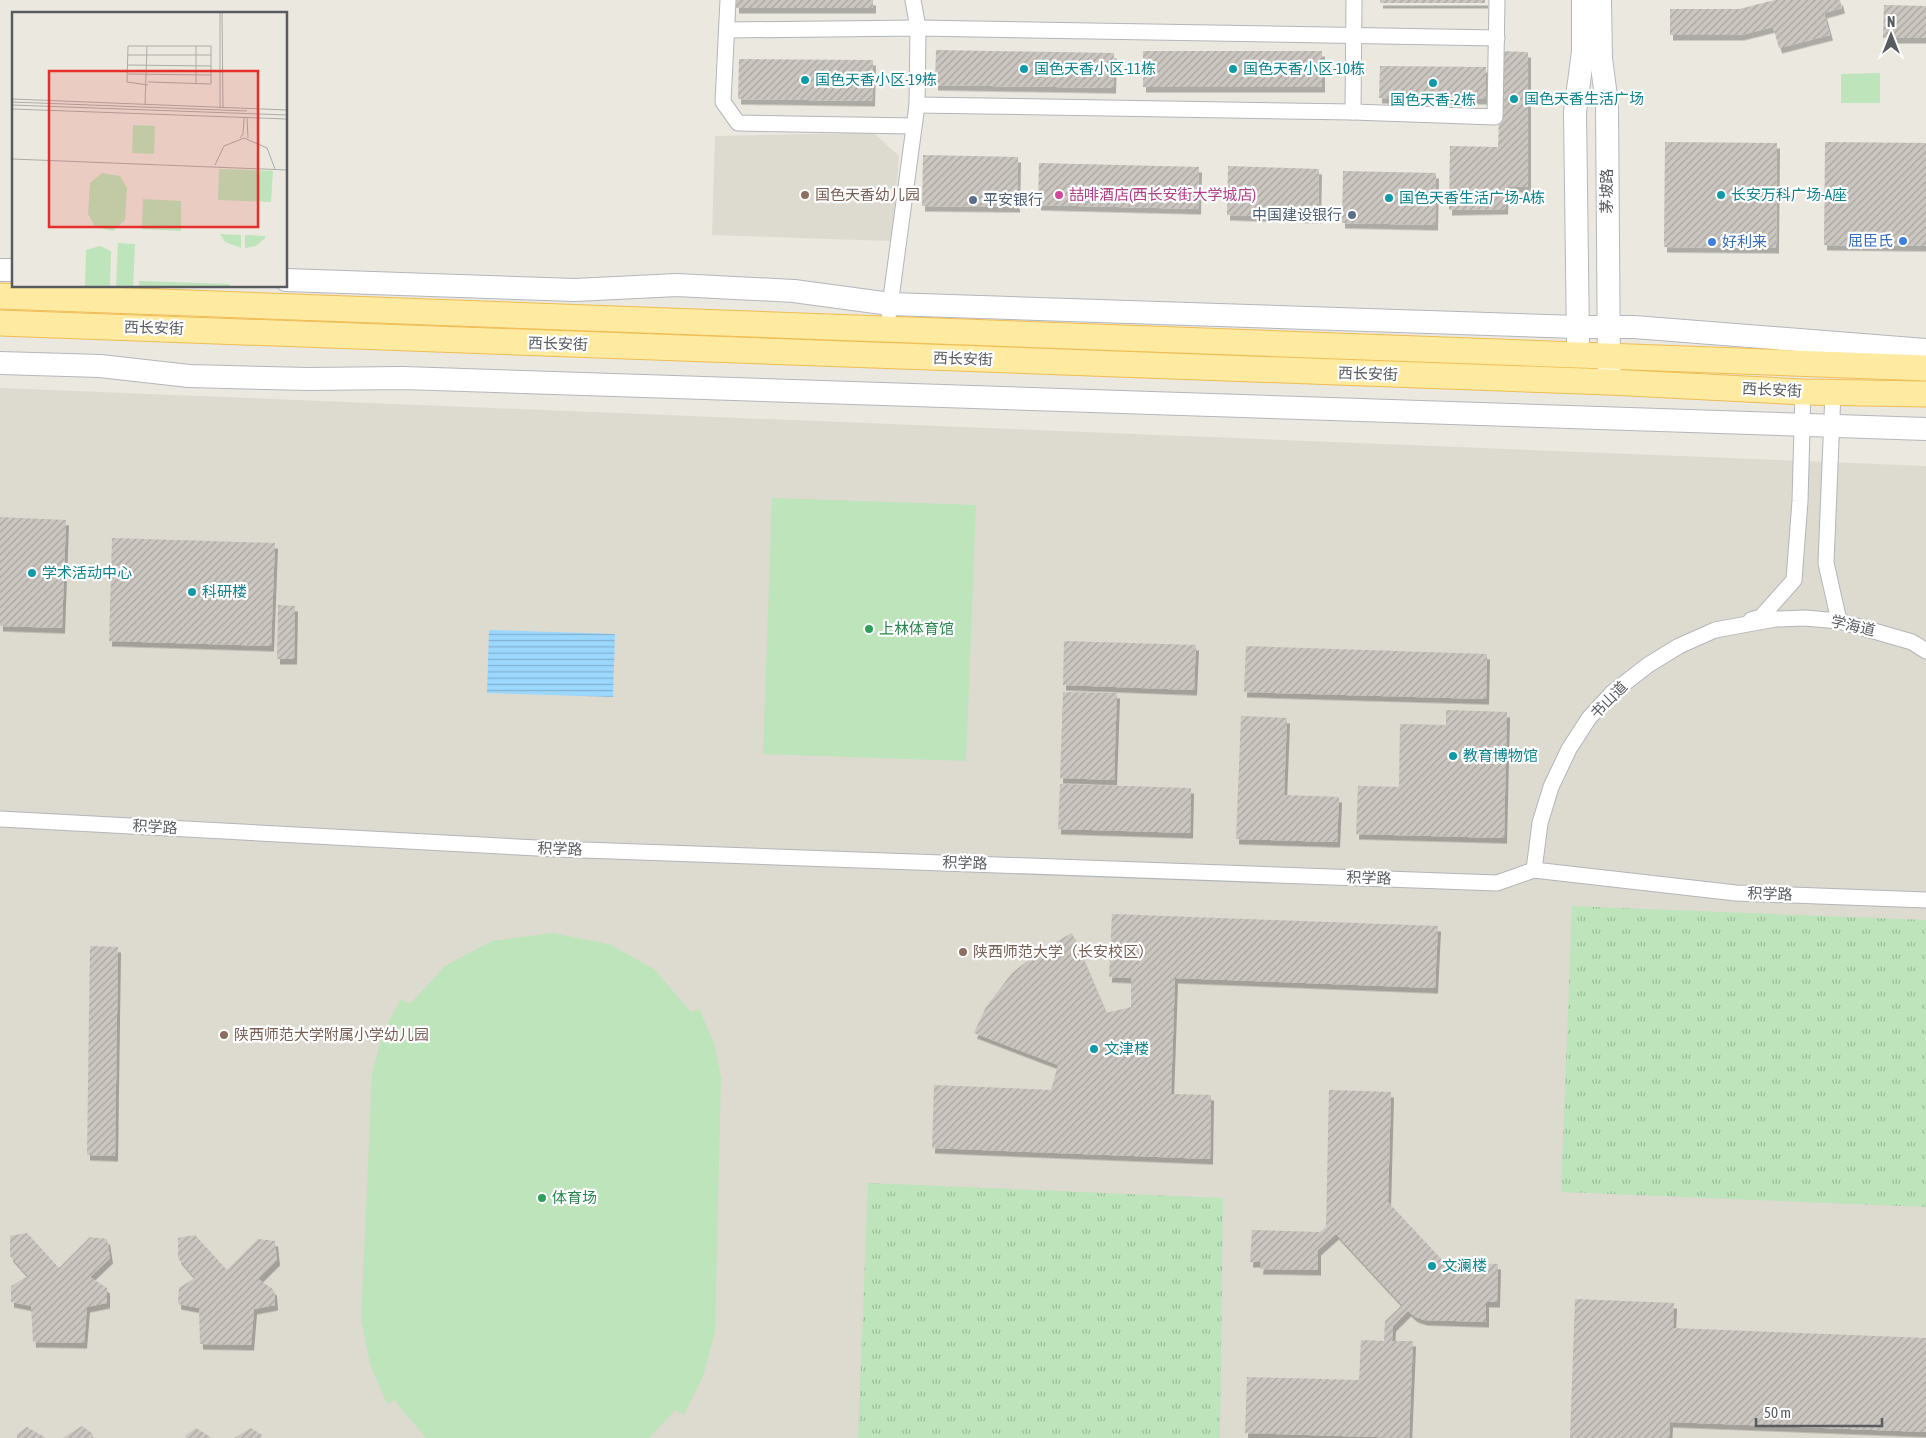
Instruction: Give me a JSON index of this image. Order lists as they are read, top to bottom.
{
  "streets": {
    "main road": ["茅坡路", "西长安街"],
    "street": ["学海道", "书山道", "积学路"]
  },
  "crossings": [
    ["茅坡路", "西长安街"],
    ["学海道", "书山道"],
    ["书山道", "积学路"]
  ],
  "places": [
    "国色天香小区-11栋",
    "国色天香小区-10栋",
    "国色天香小区-19栋",
    "国色天香-2栋",
    "国色天香生活广场",
    "国色天香幼儿园",
    "喆啡酒店(西长安街大学城店)",
    "长安万科广场-A座",
    "国色天香生活广场-A栋",
    "平安银行",
    "中国建设银行",
    "屈臣氏",
    "好利来",
    "学术活动中心",
    "科研楼",
    "上林体育馆",
    "教育博物馆",
    "陕西师范大学（长安校区）",
    "陕西师范大学附属小学幼儿园",
    "文津楼",
    "体育场",
    "文澜楼"
  ],
  "scale_bar": "50 m",
  "north": "top"
}
